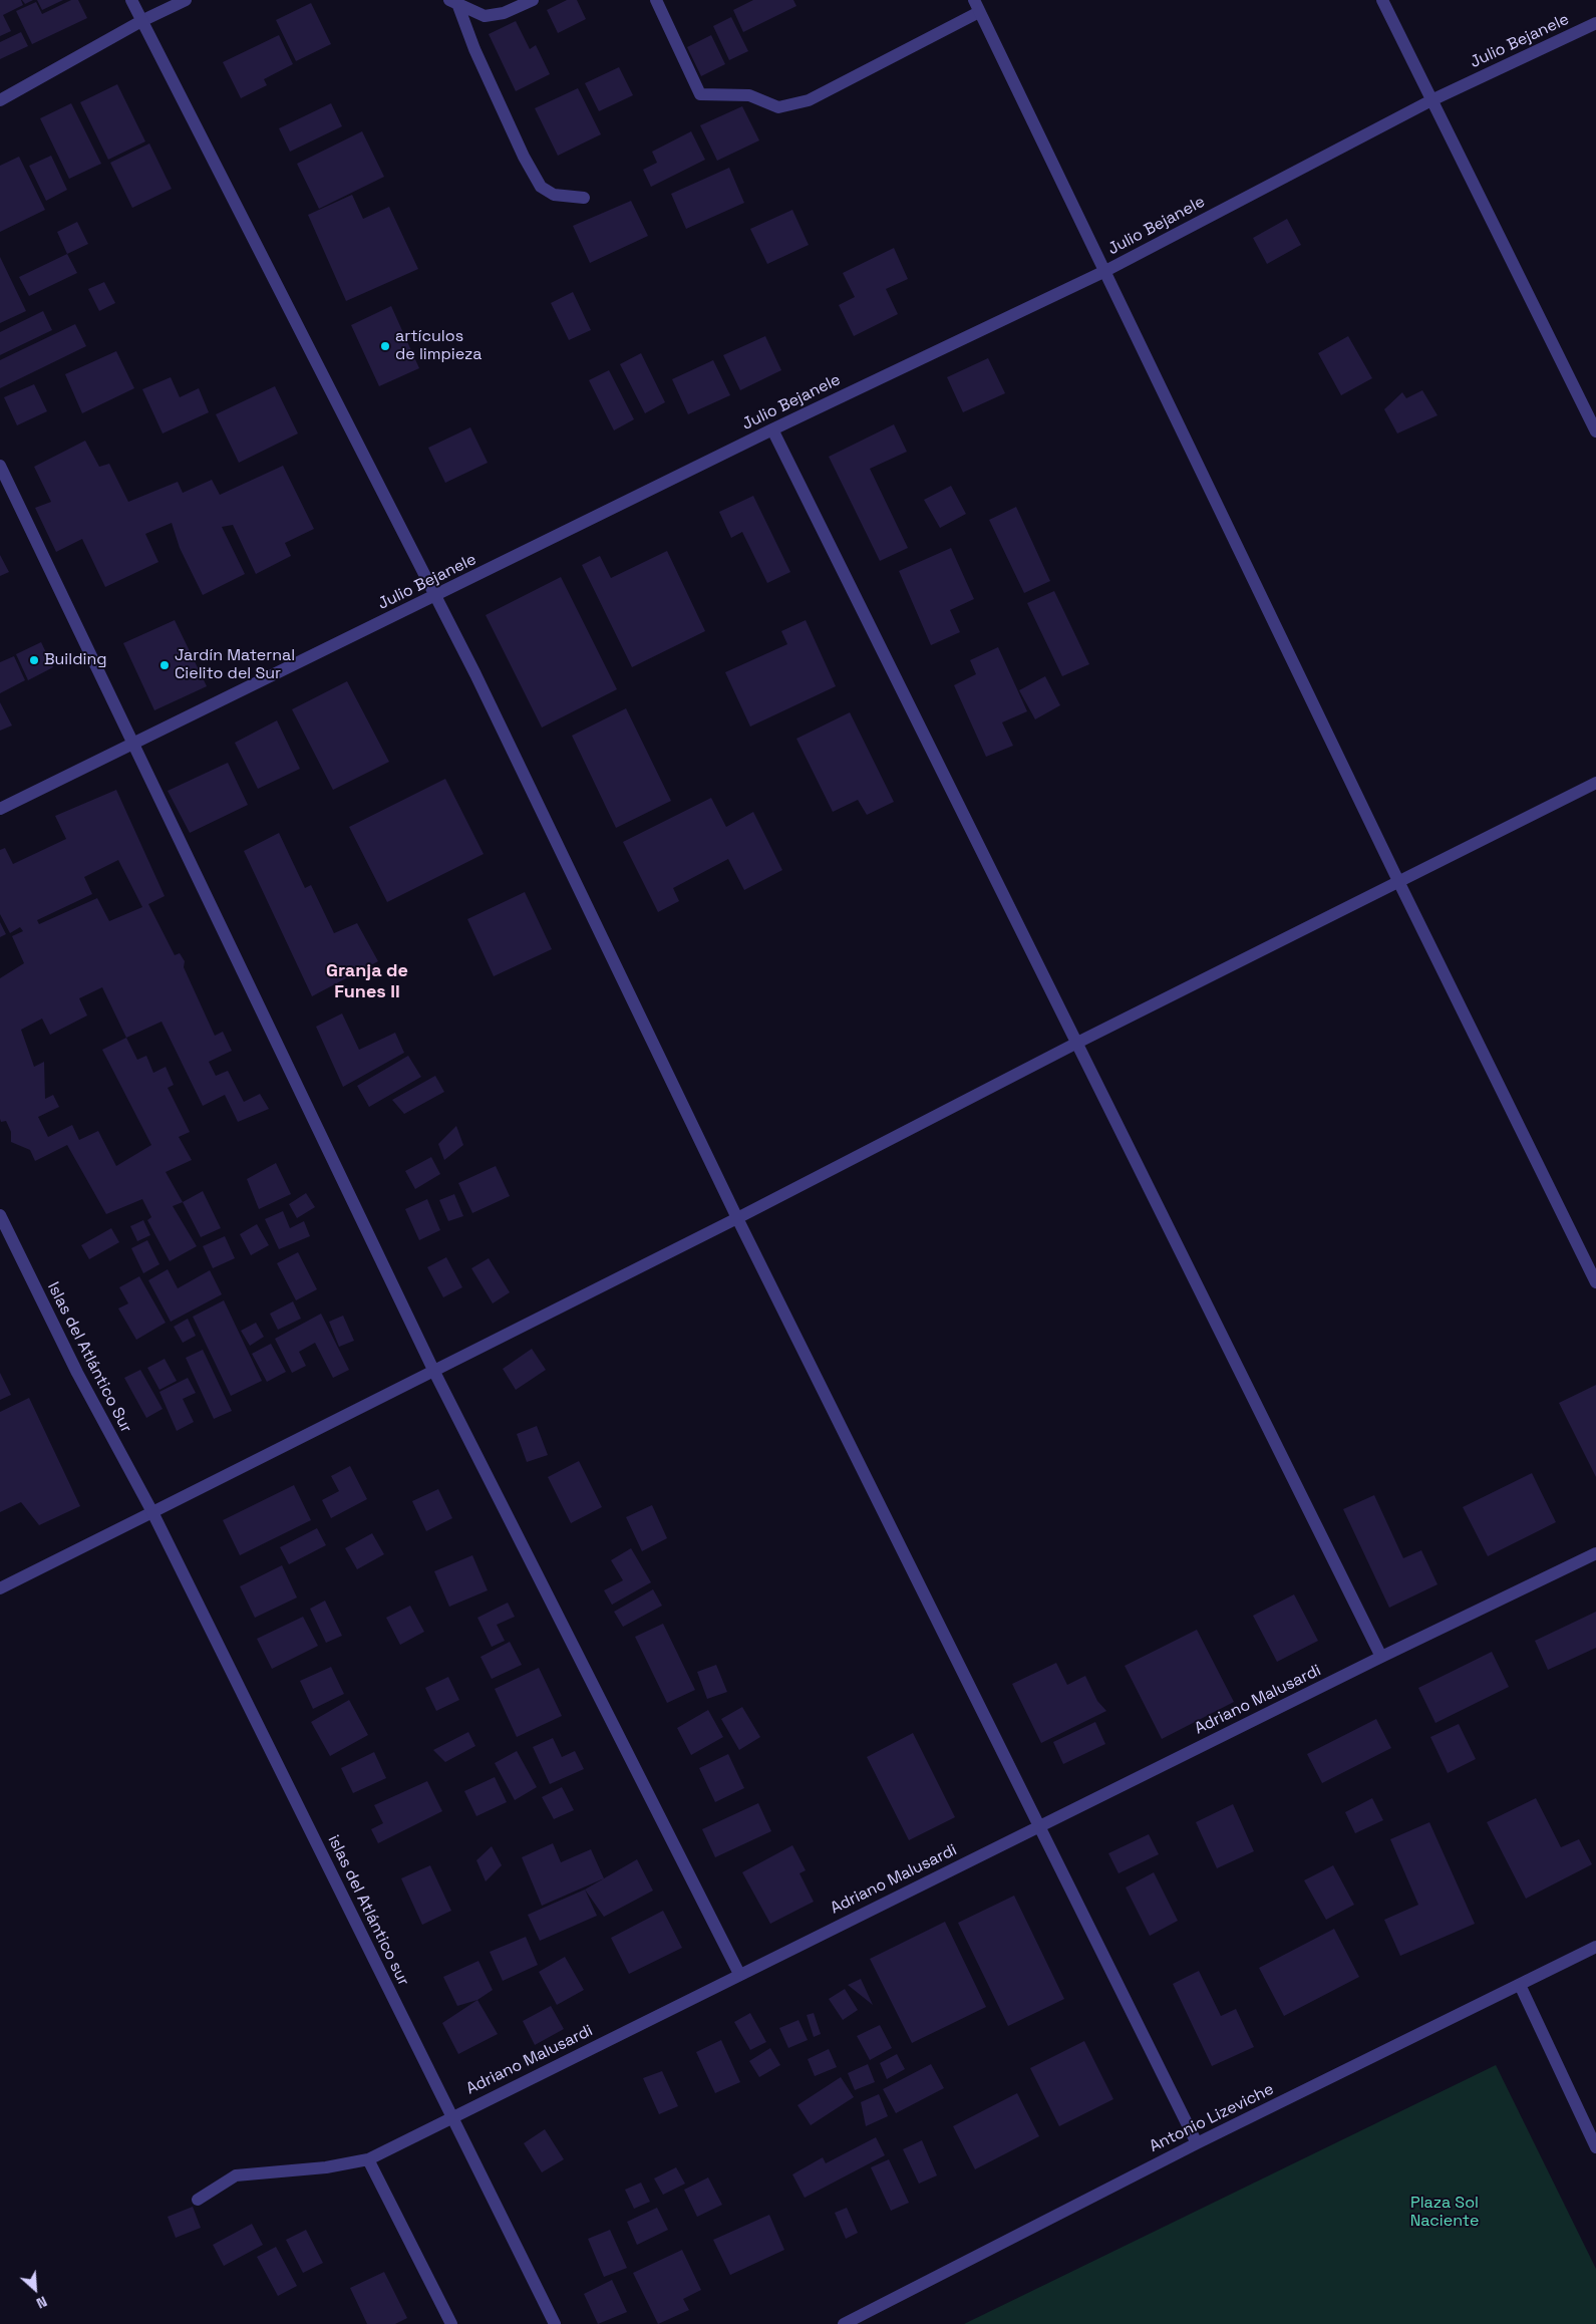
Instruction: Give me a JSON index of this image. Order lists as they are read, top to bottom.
{
  "streets": {
    "street": [
      "Julio Bejanele",
      "Islas del Atlántico Sur",
      "Adriano Malusardi",
      "islas del Atlántico sur",
      "Antonio Lizeviche"
    ]
  },
  "crossings": [
    ["Islas del Atlántico Sur", "islas del Atlántico sur"],
    ["Adriano Malusardi", "islas del Atlántico sur"]
  ],
  "districts": ["Granja de Funes II"],
  "parks": ["Plaza Sol Naciente"],
  "places": ["artículos de limpieza", "Building", "Jardín Maternal Cielito del Sur"],
  "north": "bottom right"
}
